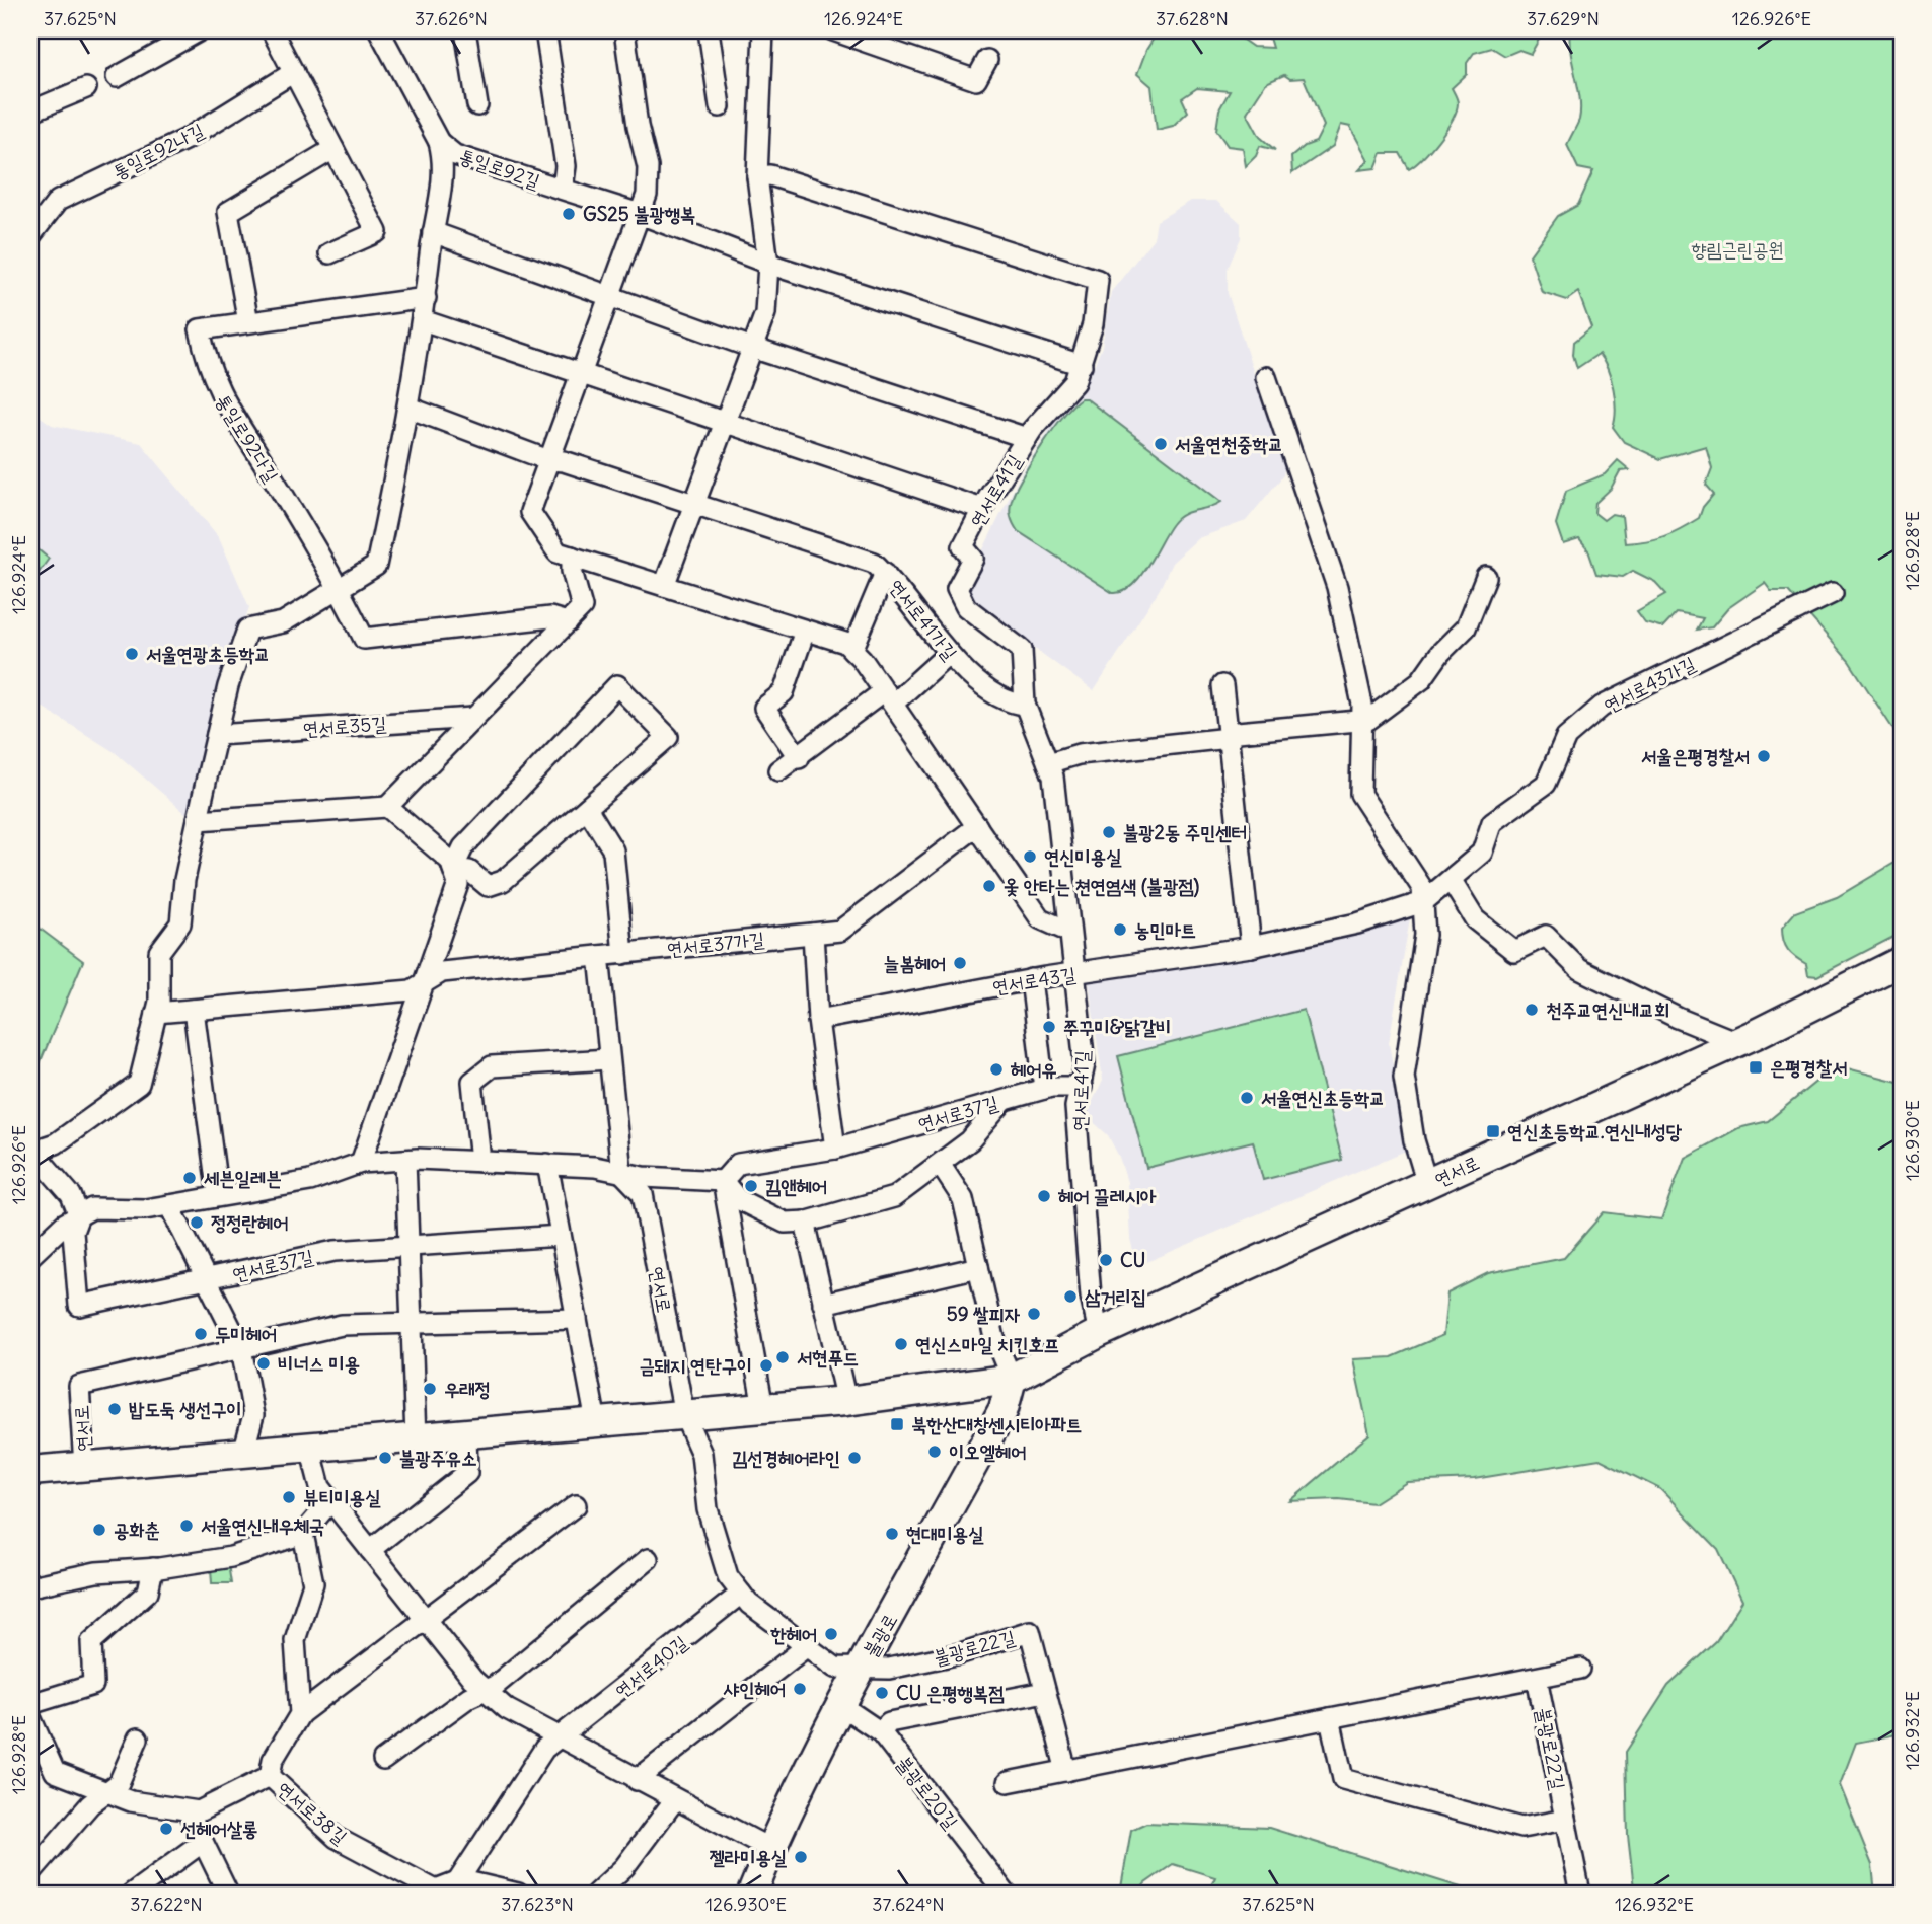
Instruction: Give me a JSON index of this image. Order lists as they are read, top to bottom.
{
  "streets": {
    "main road": ["연서로", "불광로"],
    "street": [
      "통일로92나길",
      "통일로92길",
      "통일로92다길",
      "연서로41길",
      "연서로41가길",
      "연서로43가길",
      "연서로35길",
      "연서로37가길",
      "연서로43길",
      "연서로37길",
      "불광로22길",
      "연서로40길",
      "불광로20길",
      "연서로38길"
    ]
  },
  "crossings": [
    ["연서로41길", "연서로41가길"],
    ["연서로41길", "연서로43길"],
    ["연서로41길", "연서로37길"],
    ["연서로41길", "연서로"],
    ["연서로43가길", "연서로43길"],
    ["연서로", "불광로"],
    ["연서로", "불광로22길"],
    ["연서로", "연서로40길"],
    ["불광로", "불광로22길"],
    ["불광로", "불광로20길"],
    ["연서로40길", "연서로38길"]
  ],
  "parks": ["향림근린공원"],
  "places": {
    "other": [
      "GS25 불광행복",
      "서울연천중학교",
      "서울연광초등학교",
      "서울은평경찰서",
      "불광2동 주민센터",
      "연신미용실",
      "옻 안타는 쳔연염색 (불광점)",
      "농민마트",
      "늘봄헤어",
      "천주교연신내교회",
      "쭈꾸미&닭갈비",
      "헤어유",
      "서울연신초등학교",
      "세븐일레븐",
      "킴앤헤어",
      "헤어 끌레시아",
      "정정란헤어",
      "CU",
      "삼거리집",
      "59 쌀피자",
      "두미헤어",
      "연신스마일 치킨호프",
      "서현푸드",
      "비너스 미용",
      "금돼지 연탄구이",
      "우래정",
      "밥도둑 생선구이",
      "이오엘헤어",
      "불광주유소",
      "김선경헤어라인",
      "뷰티미용실",
      "서울연신내우체국",
      "공화춘",
      "현대미용실",
      "한헤어",
      "샤인헤어",
      "CU 은평행복점",
      "선헤어살롱",
      "젤라미용실"
    ],
    "transit": ["은평경찰서", "연신초등학교.연신내성당", "북한산대창센시티아파트"]
  },
  "coordinates": [
    "37.625°N",
    "37.626°N",
    "126.924°E",
    "37.628°N",
    "37.629°N",
    "126.926°E",
    "126.928°E",
    "126.930°E",
    "126.932°E",
    "37.622°N",
    "37.623°N",
    "37.624°N"
  ]
}
